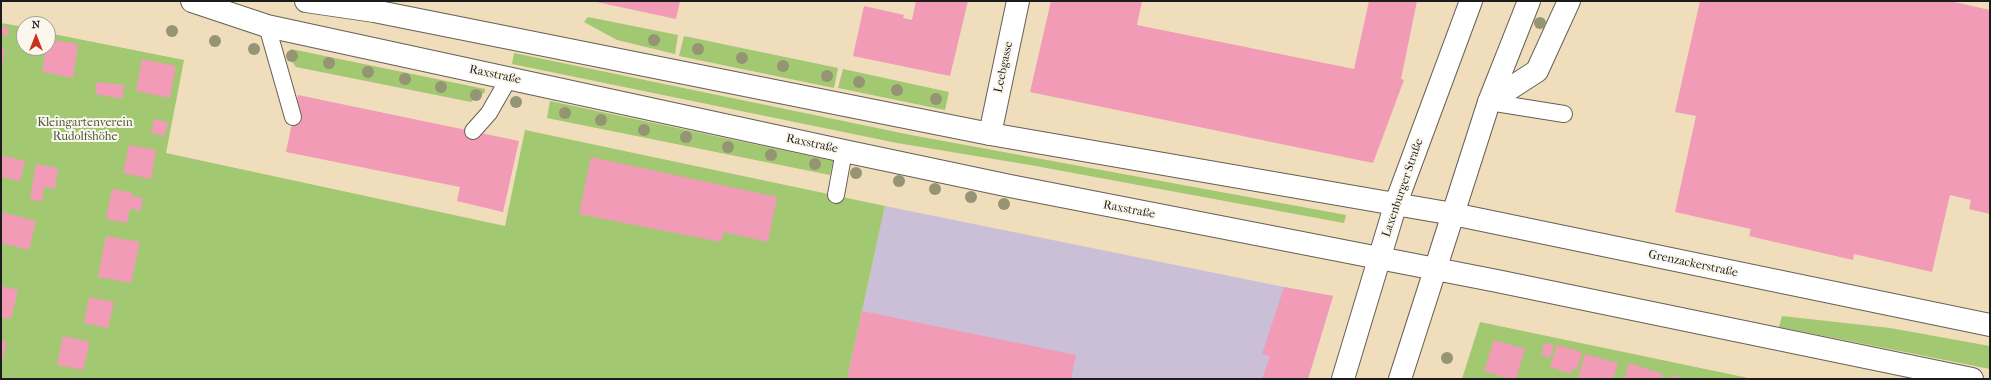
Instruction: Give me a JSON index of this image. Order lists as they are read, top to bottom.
{
  "streets": {
    "main road": [
      "Leebgasse",
      "Raxstraße",
      "Laxenburger Straße",
      "Grenzackerstraße"
    ]
  },
  "crossings": [
    ["Raxstraße", "Laxenburger Straße"],
    ["Laxenburger Straße", "Grenzackerstraße"]
  ],
  "parks": ["Kleingartenverein Rudolfshöhe"],
  "north": "top"
}
